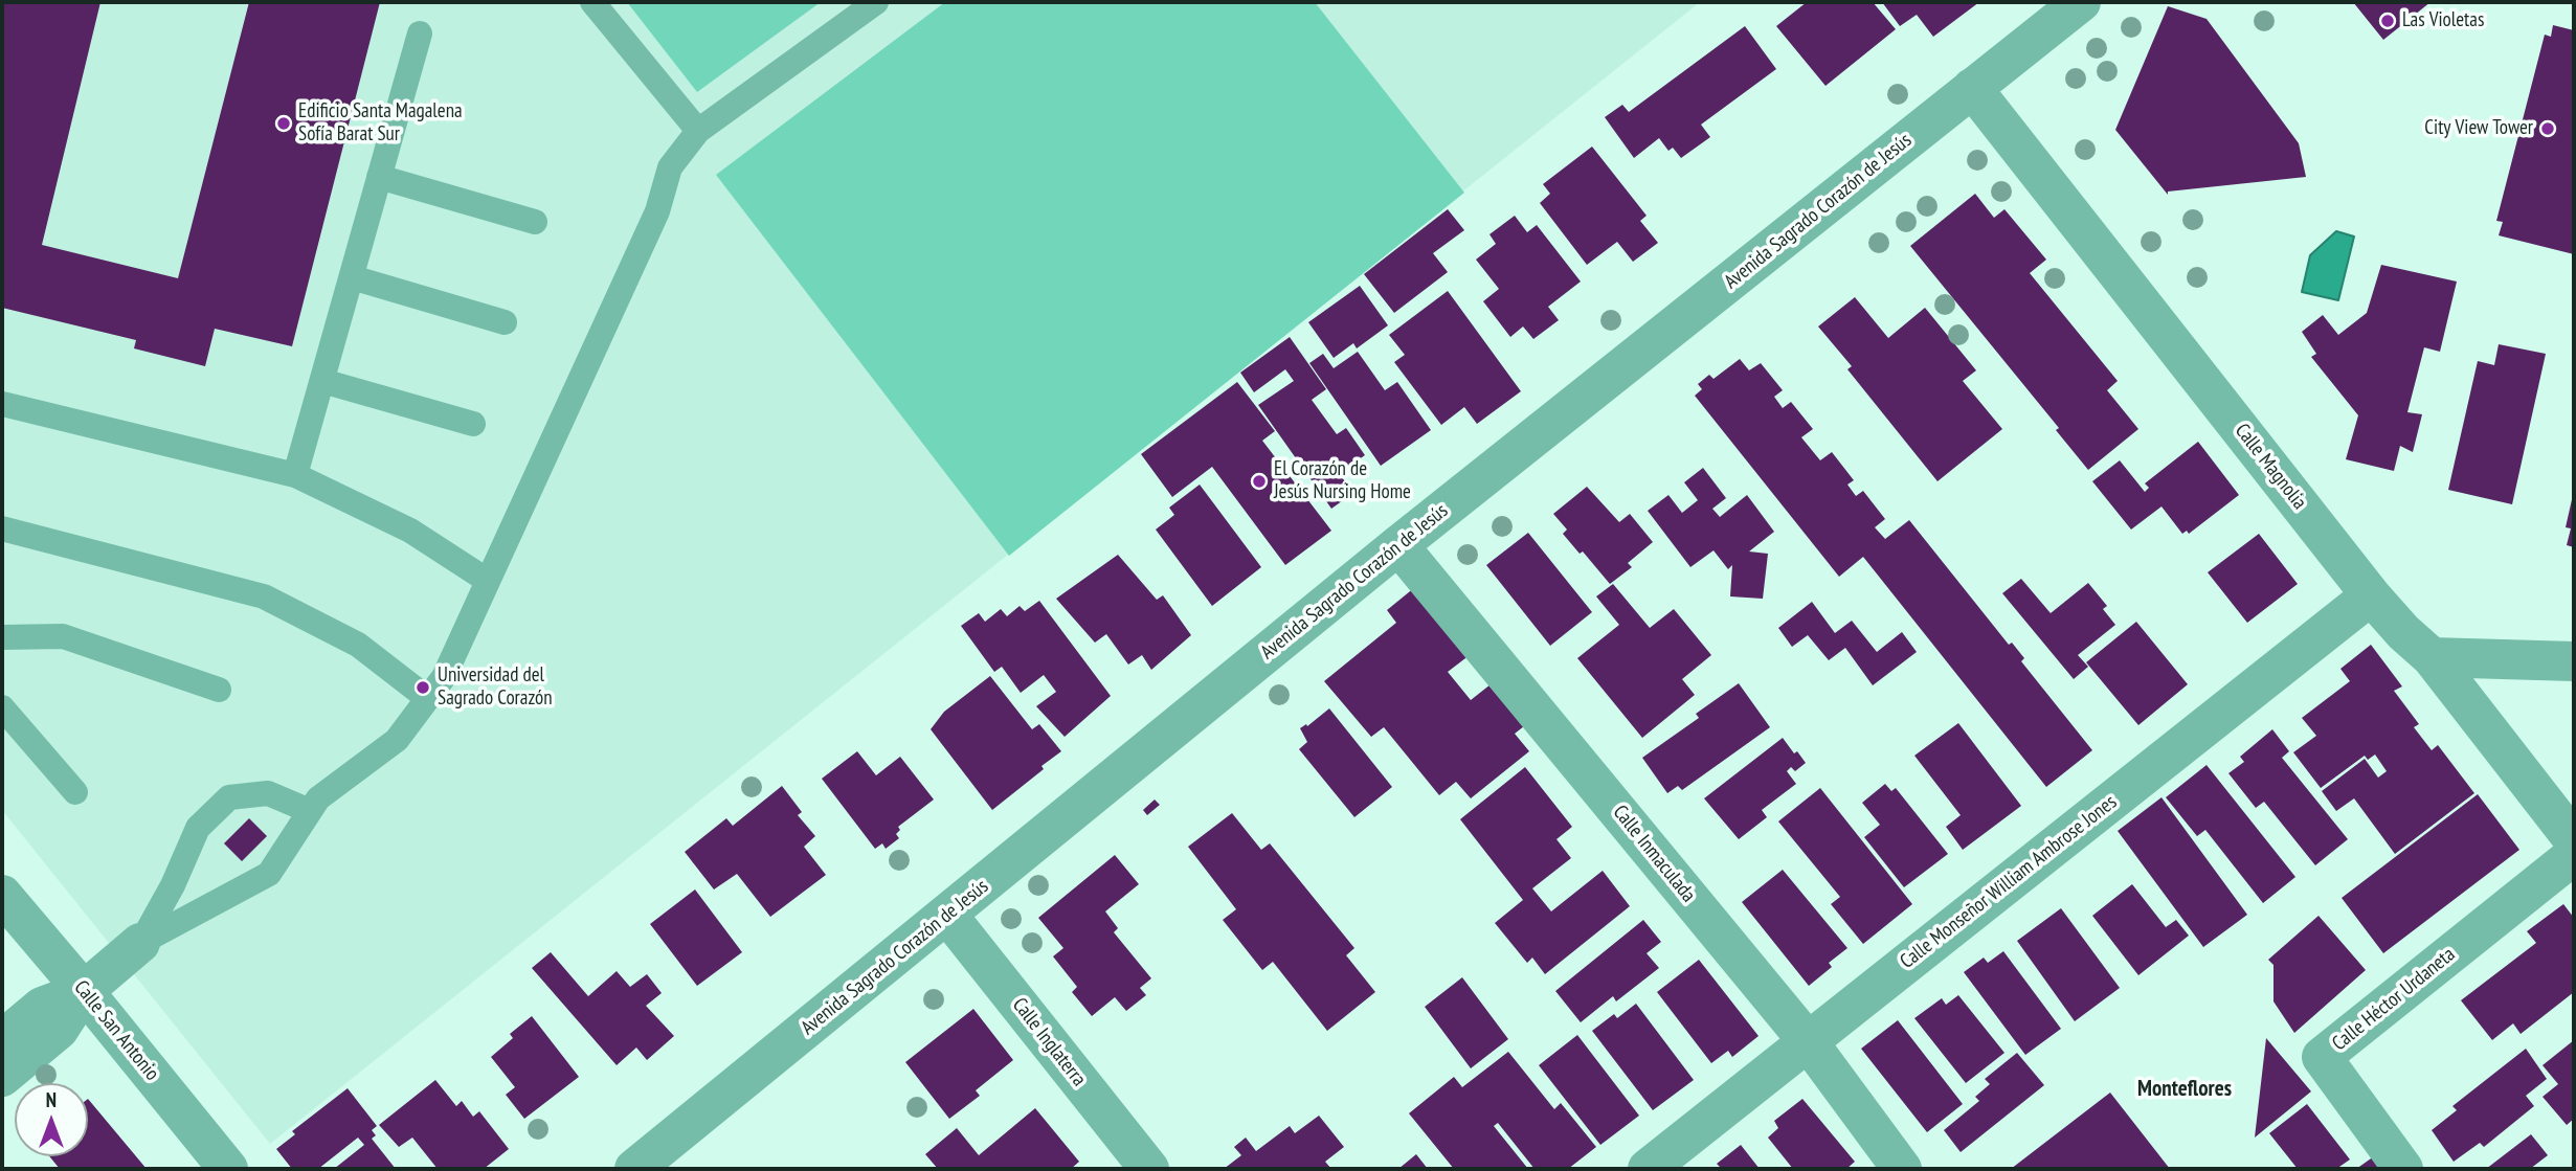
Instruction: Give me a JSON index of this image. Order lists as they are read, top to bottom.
{
  "streets": {
    "street": [
      "Avenida Sagrado Corazón de Jesús",
      "Calle Magnolia",
      "Calle Inmaculada",
      "Calle Monseñor William Ambrose Jones",
      "Calle Héctor Urdaneta",
      "Calle San Antonio",
      "Calle Inglaterra"
    ]
  },
  "crossings": [
    ["Avenida Sagrado Corazón de Jesús", "Calle Magnolia"],
    ["Avenida Sagrado Corazón de Jesús", "Calle Inmaculada"],
    ["Avenida Sagrado Corazón de Jesús", "Calle Inglaterra"],
    ["Calle Magnolia", "Calle Monseñor William Ambrose Jones"],
    ["Calle Inmaculada", "Calle Monseñor William Ambrose Jones"]
  ],
  "districts": ["Monteflores"],
  "places": [
    "Las Violetas",
    "Edificio Santa Magalena Sofía Barat Sur",
    "City View Tower",
    "El Corazón de Jesús Nursing Home",
    "Universidad del Sagrado Corazón"
  ],
  "north": "top"
}
